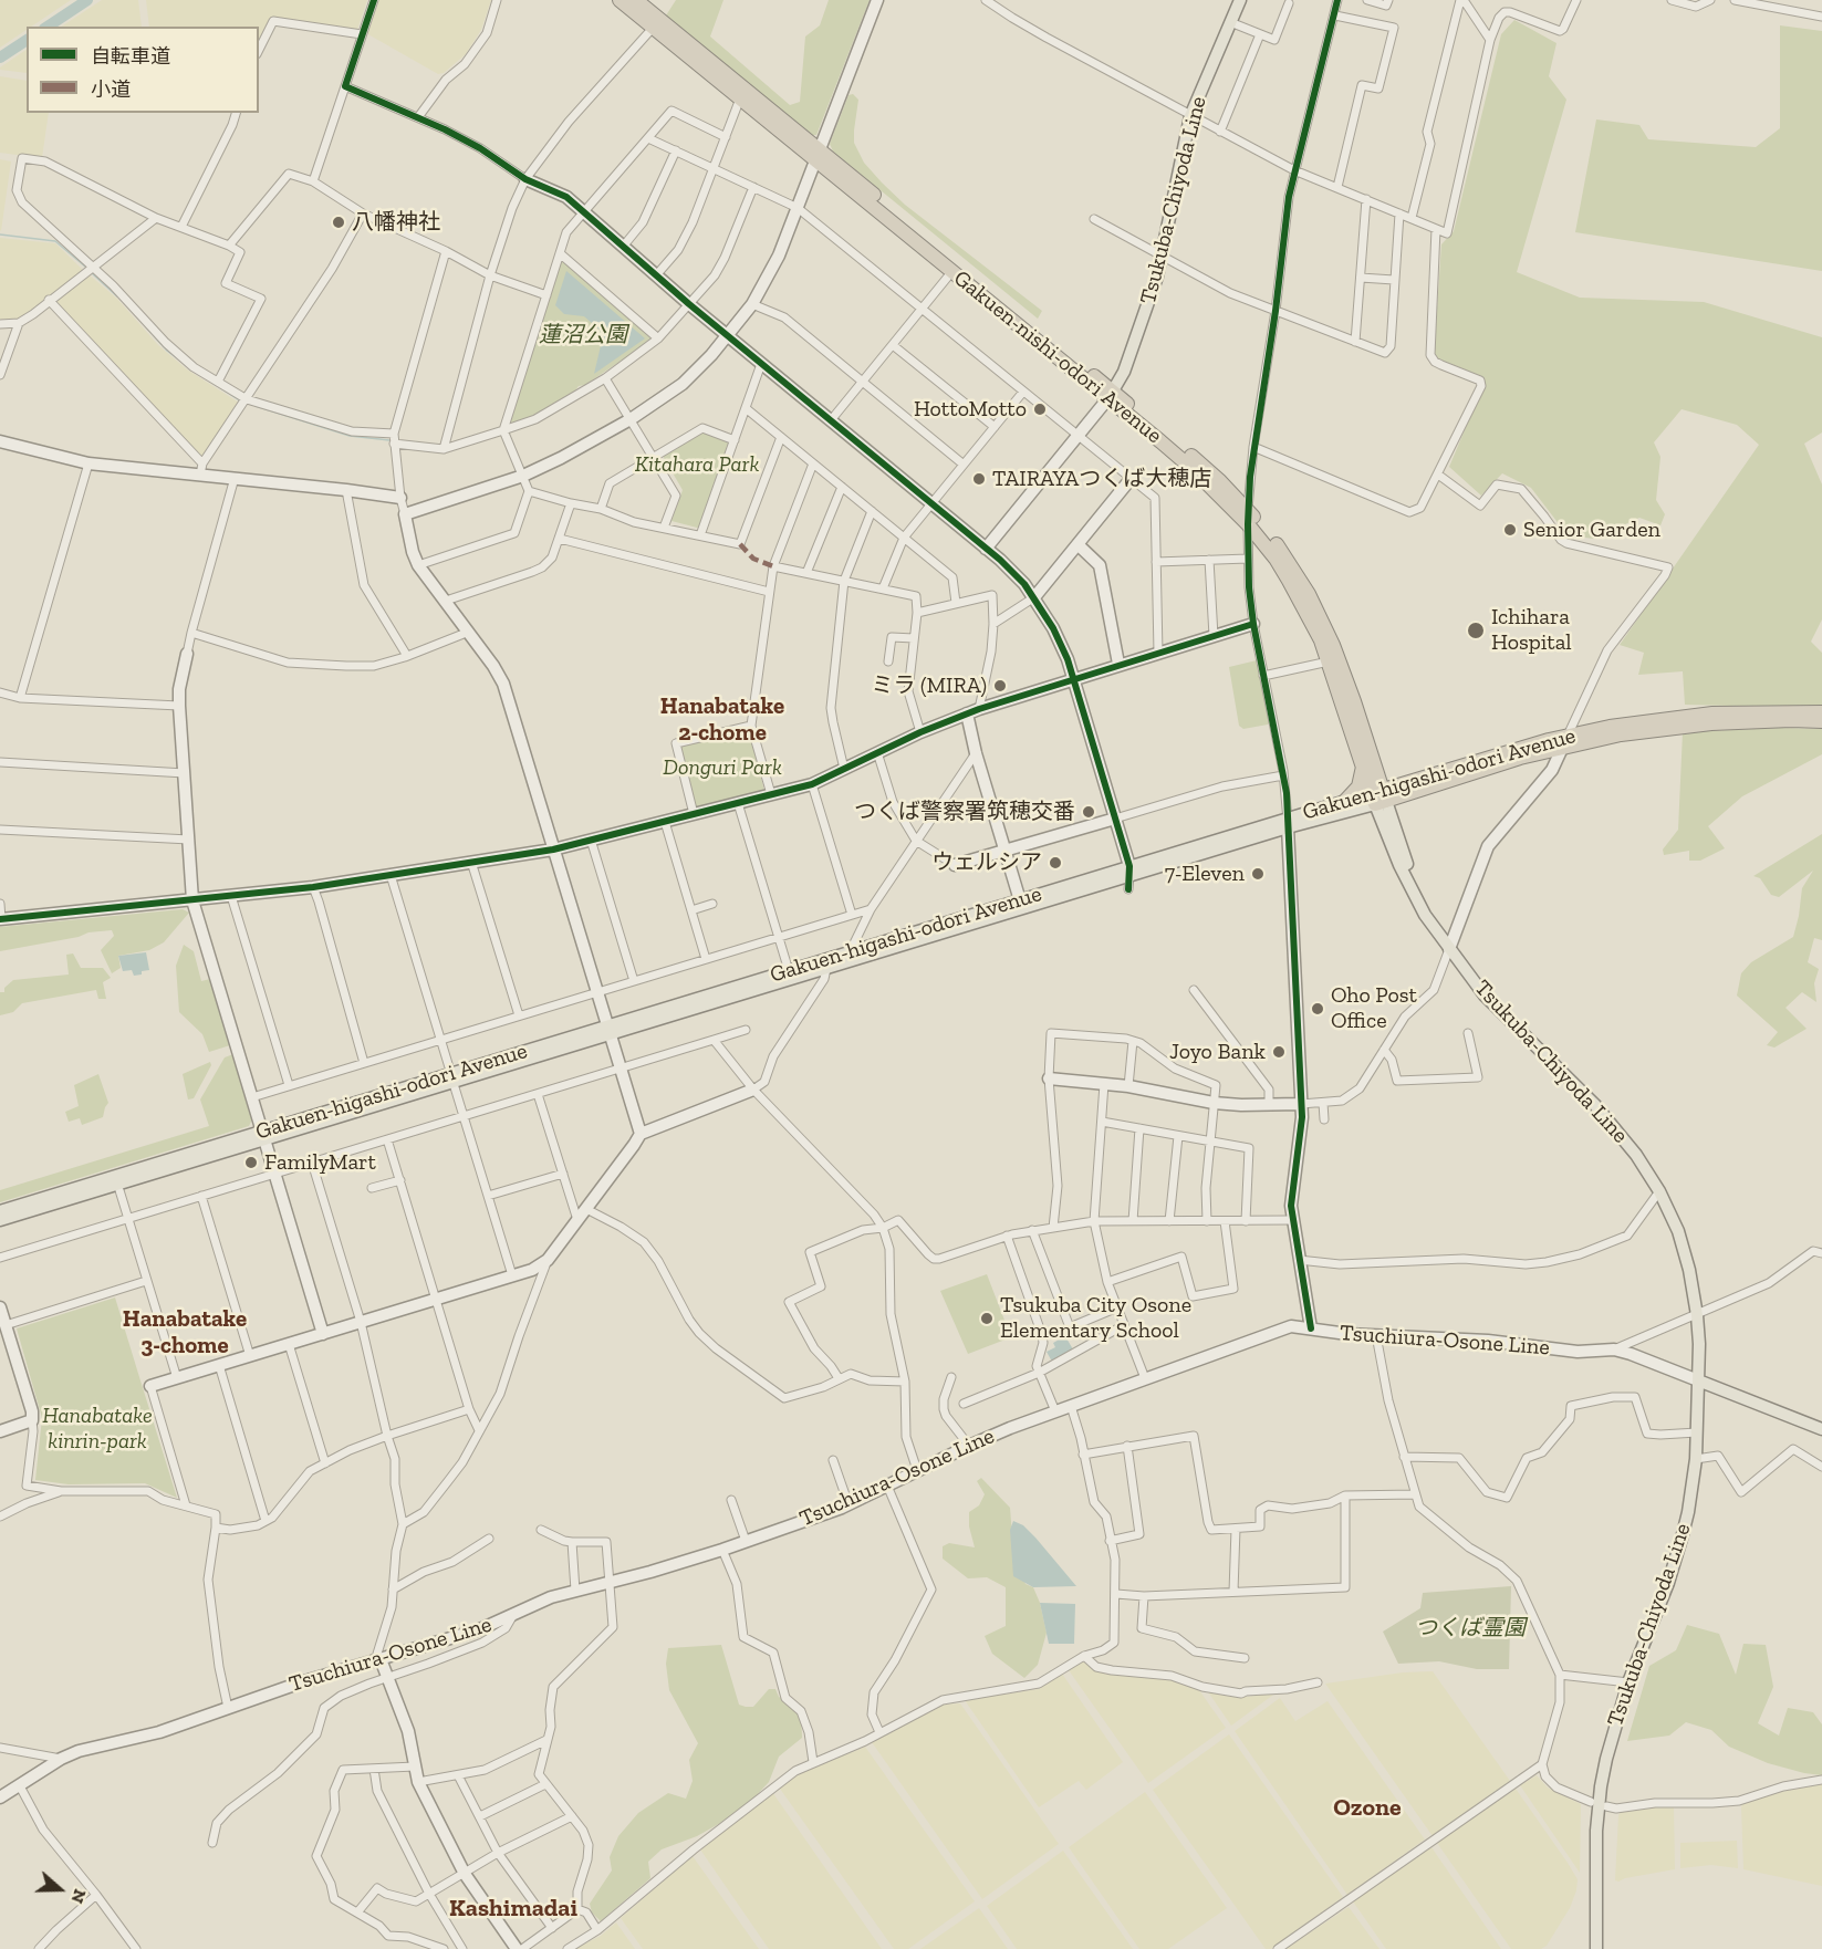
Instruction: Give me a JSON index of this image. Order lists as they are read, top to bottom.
{
  "streets": {
    "highway": ["Gakuen-nishi-odori Avenue", "Gakuen-higashi-odori Avenue"],
    "main road": ["Tsukuba-Chiyoda Line"],
    "street": ["Tsuchiura-Osone Line"]
  },
  "crossings": [
    ["Tsukuba-Chiyoda Line", "Gakuen-nishi-odori Avenue"],
    ["Tsukuba-Chiyoda Line", "Gakuen-higashi-odori Avenue"],
    ["Tsukuba-Chiyoda Line", "Tsuchiura-Osone Line"],
    ["Gakuen-nishi-odori Avenue", "Gakuen-higashi-odori Avenue"]
  ],
  "districts": [
    "Hanabatake 2-chome",
    "Hanabatake 3-chome",
    "Ozone",
    "Kashimadai"
  ],
  "parks": [
    "蓮沼公園",
    "Kitahara Park",
    "Donguri Park",
    "Hanabatake kinrin-park",
    "つくば霊園"
  ],
  "places": [
    "八幡神社",
    "HottoMotto",
    "TAIRAYAつくば大穂店",
    "Senior Garden",
    "Ichihara Hospital",
    "ミラ (MIRA)",
    "つくば警察署筑穂交番",
    "ウェルシア",
    "7-Eleven",
    "Oho Post Office",
    "Joyo Bank",
    "FamilyMart",
    "Tsukuba City Osone Elementary School"
  ],
  "legend": ["自転車道", "小道"],
  "north": "right"
}
